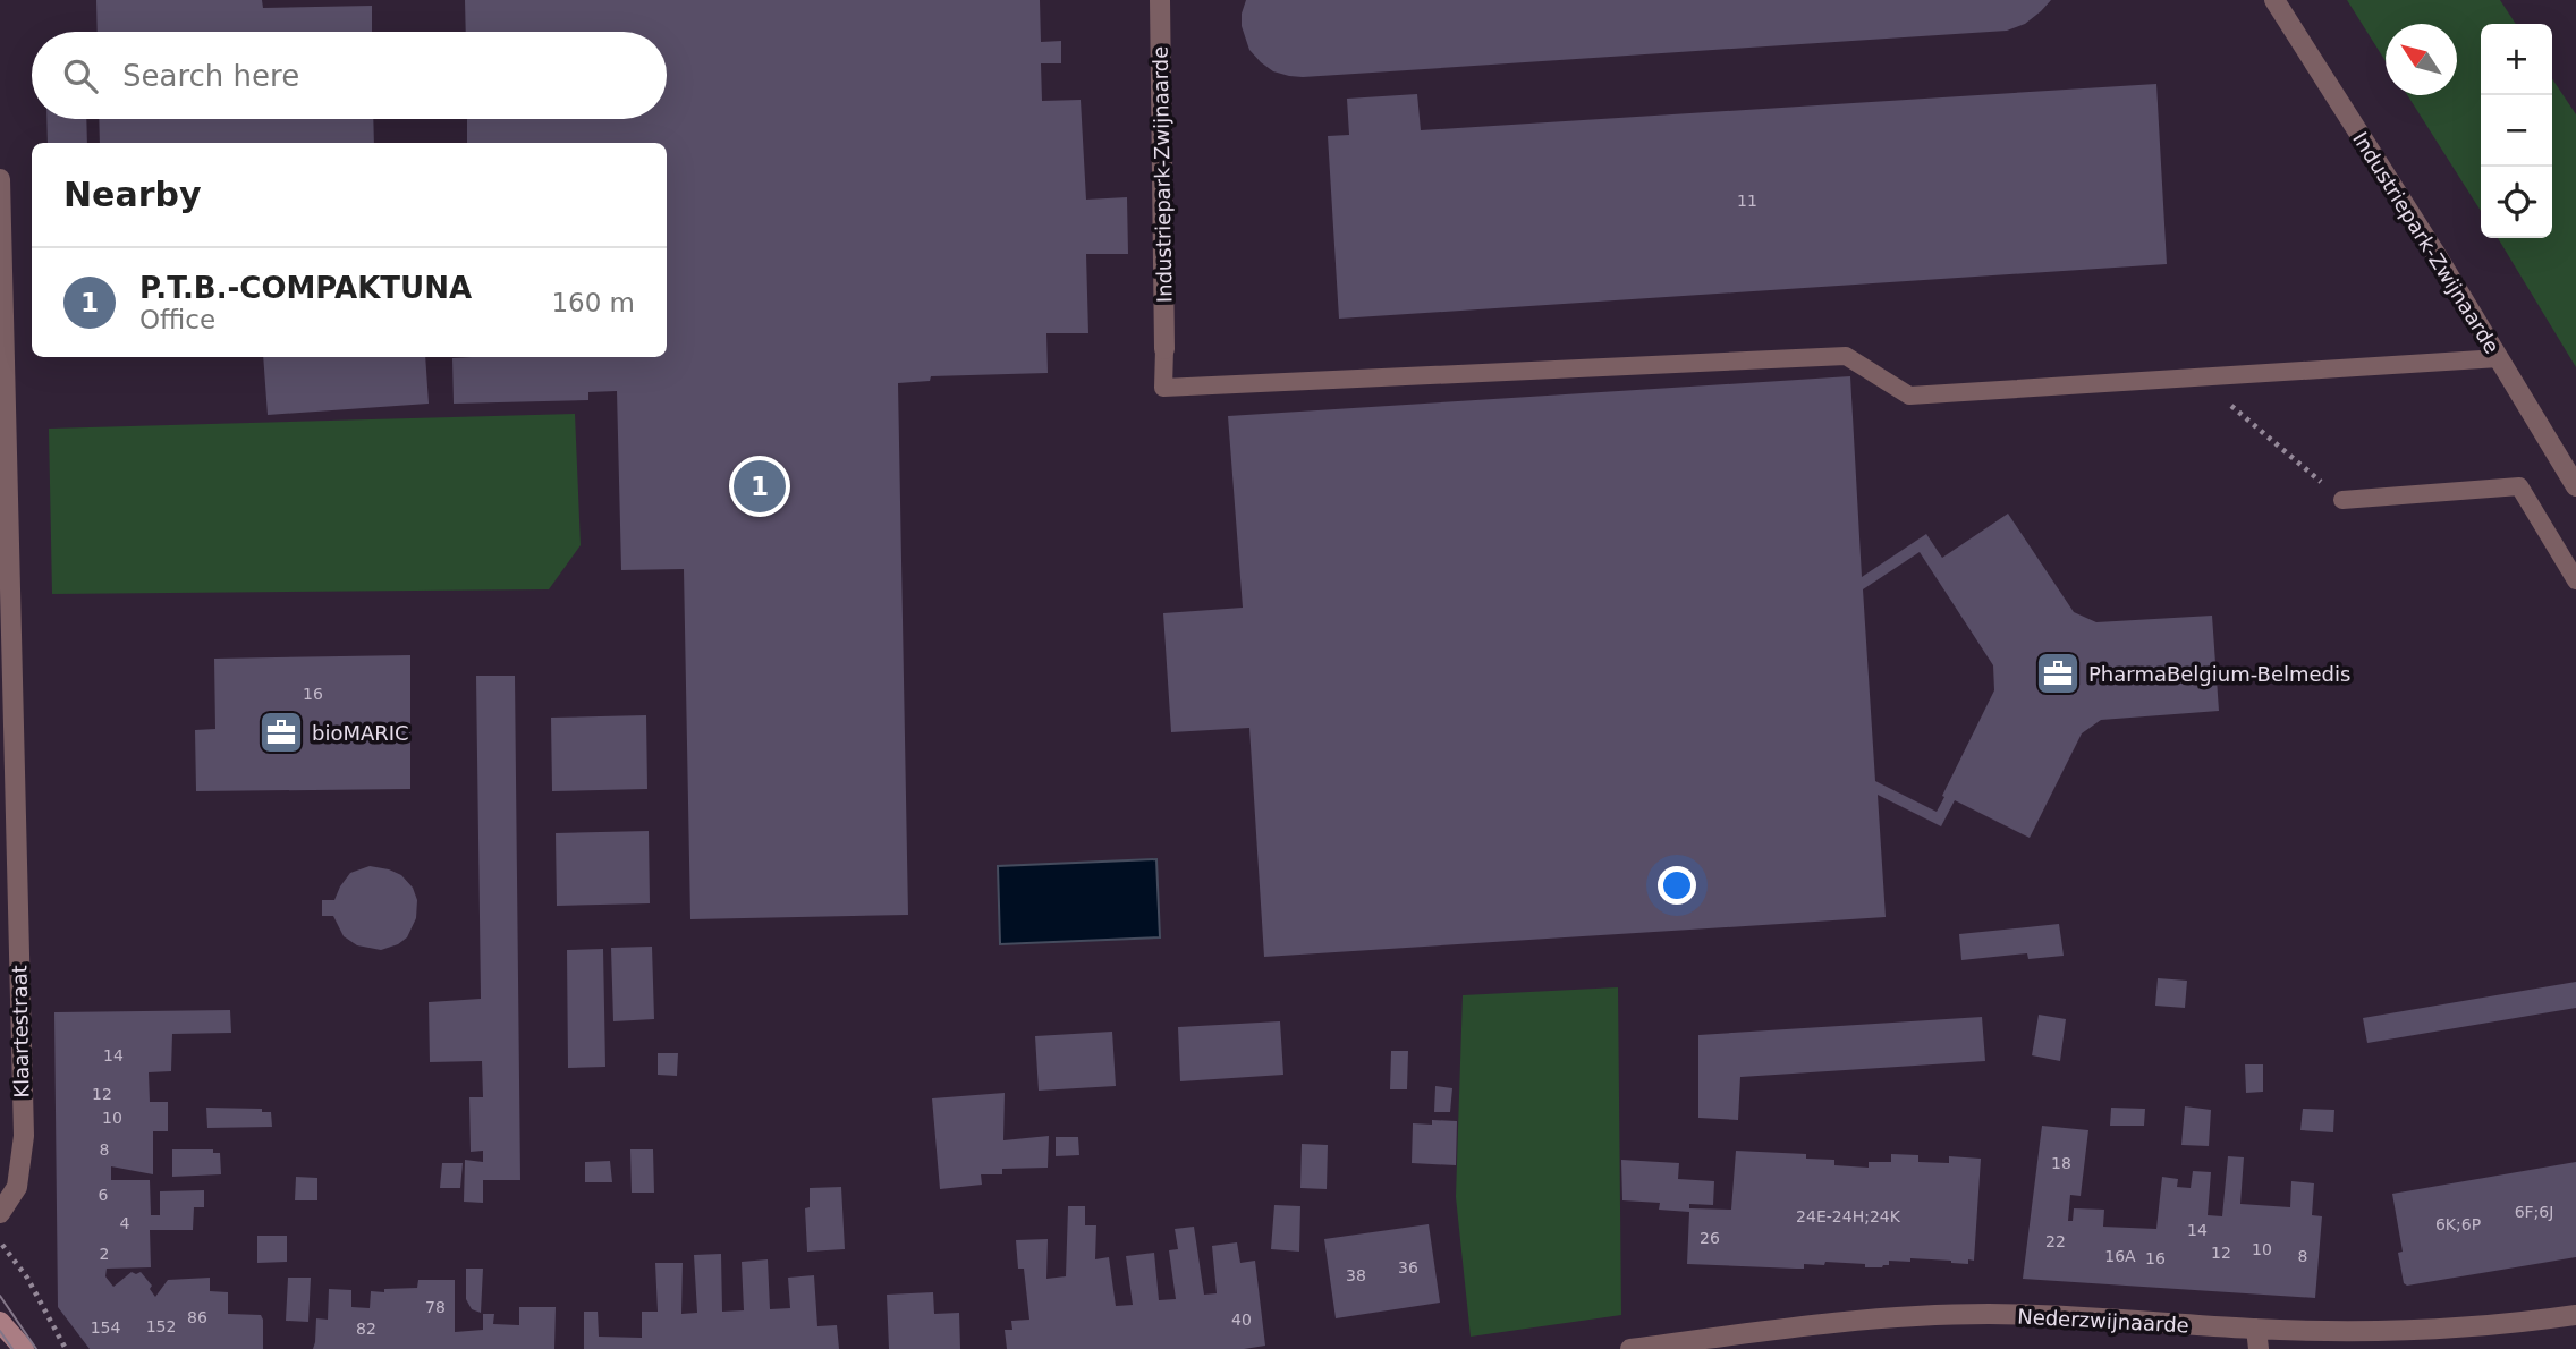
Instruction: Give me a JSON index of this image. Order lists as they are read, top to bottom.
{
  "streets": {
    "street": ["Industriepark-Zwijnaarde", "Klaartestraat", "Nederzwijnaarde"]
  },
  "places": {
    "office": ["PharmaBelgium-Belmedis", "bioMARIC"]
  },
  "house_numbers": [
    "11",
    "16",
    "14",
    "12",
    "10",
    "8",
    "18",
    "6",
    "6F;6J",
    "24E-24H;24K",
    "4",
    "6K;6P",
    "14",
    "26",
    "22",
    "10",
    "12",
    "2",
    "16A",
    "8",
    "16",
    "36",
    "38",
    "78",
    "86",
    "40",
    "152",
    "154",
    "82"
  ],
  "north": "top left",
  "page": {
    "map_buttons": ["+", "−"],
    "search": "Search here",
    "heading": "Nearby",
    "list": [
      {
        "mark": "1",
        "name": "P.T.B.-COMPAKTUNA",
        "note": "Office",
        "value": "160 m"
      }
    ],
    "pins": "1"
  }
}
